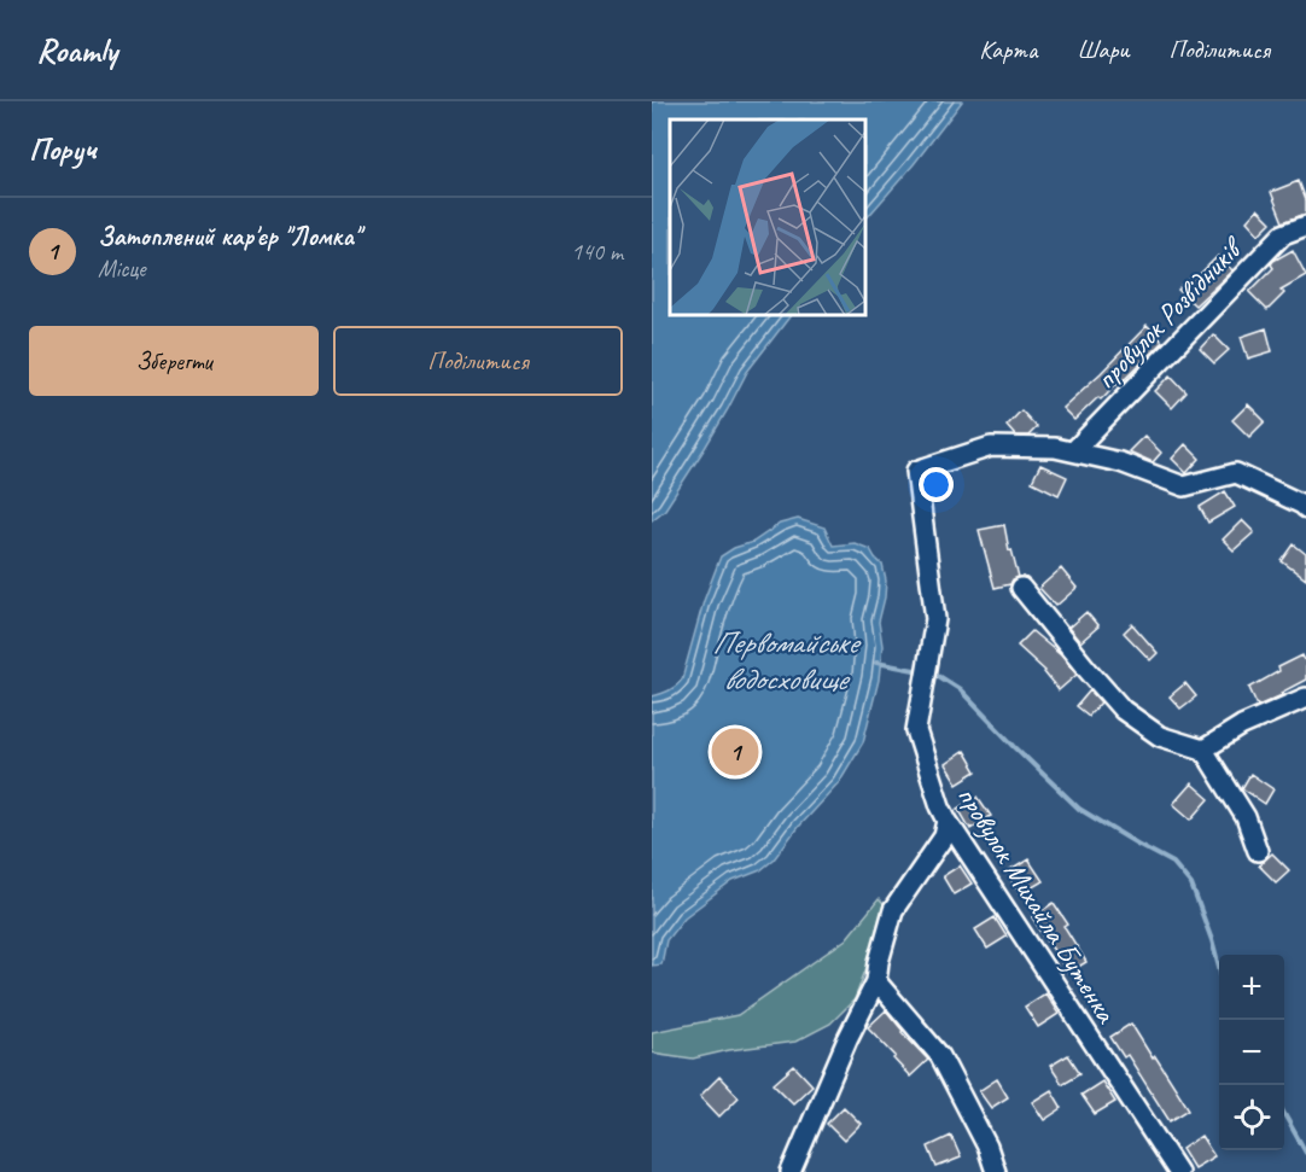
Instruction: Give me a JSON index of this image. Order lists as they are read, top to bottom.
{
  "streets": {
    "street": ["провулок Розвідників", "провулок Михайла Бутенка"]
  },
  "crossings": [
    ["провулок Розвідників", "провулок Михайла Бутенка"]
  ],
  "water": ["Первомайське водосховище"],
  "page": {
    "header": "Roamly",
    "nav": ["Карта", "Шари", "Поділитися"],
    "heading": "Поруч",
    "list": [
      {
        "mark": "1",
        "name": "Затоплений кар'єр \"Ломка\"",
        "note": "Місце",
        "value": "140 m"
      }
    ],
    "buttons": ["Зберегти", "Поділитися"],
    "pins": "1",
    "map_buttons": ["+", "−"]
  }
}
